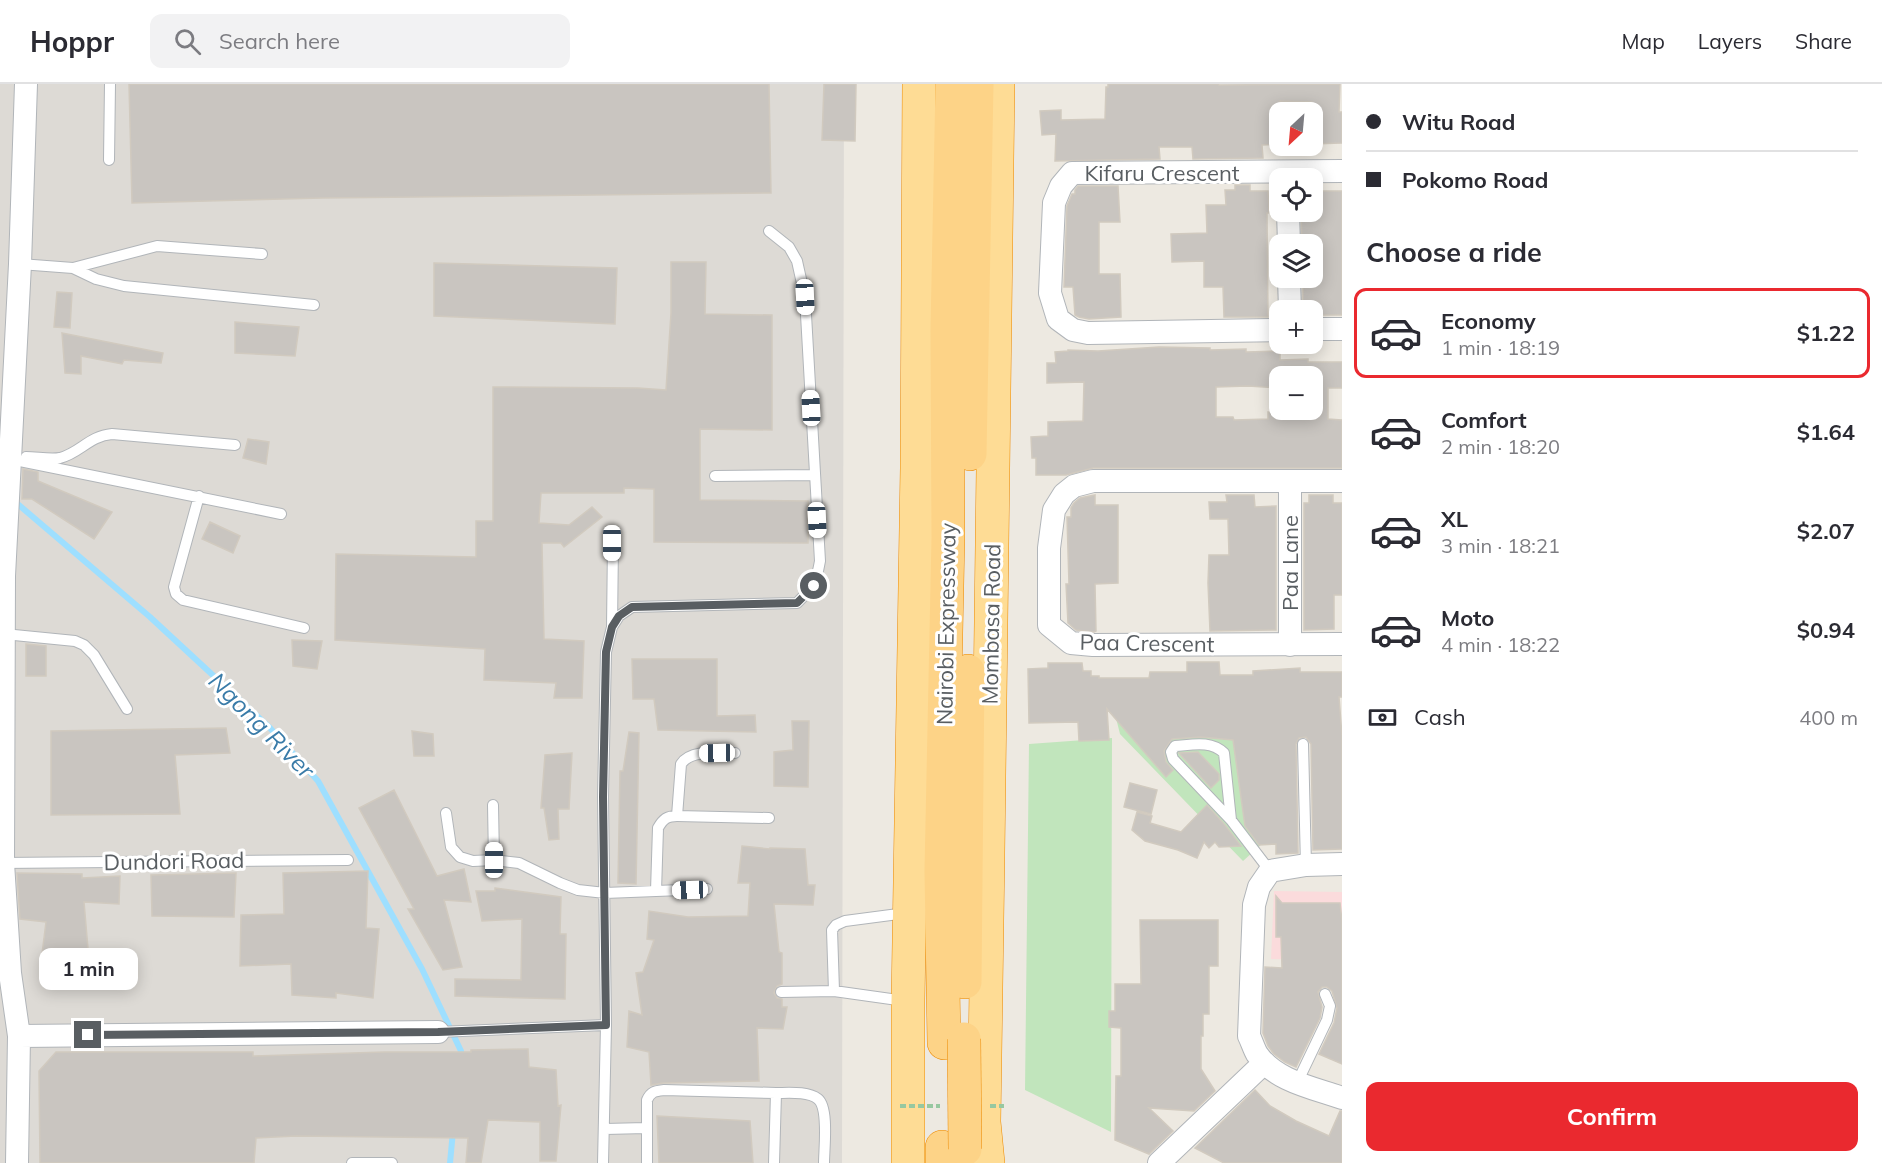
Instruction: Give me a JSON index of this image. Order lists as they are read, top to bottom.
{
  "streets": {
    "highway": ["Nairobi Expressway", "Mombasa Road"],
    "street": ["Kifaru Crescent", "Paa Lane", "Paa Crescent"],
    "lane": ["Dundori Road"]
  },
  "crossings": [
    ["Paa Lane", "Paa Crescent"]
  ],
  "water": ["Ngong River"],
  "north": "bottom left",
  "page": {
    "header": "Hoppr",
    "search": "Search here",
    "nav": ["Map", "Layers", "Share"],
    "banner": ["Witu Road", "Pokomo Road"],
    "map_buttons": ["+", "−"],
    "heading": "Choose a ride",
    "list": [
      {
        "name": "Economy",
        "note": "1 min · 18:19",
        "value": "$1.22"
      },
      {
        "name": "Comfort",
        "note": "2 min · 18:20",
        "value": "$1.64"
      },
      {
        "name": "XL",
        "note": "3 min · 18:21",
        "value": "$2.07"
      },
      {
        "name": "Moto",
        "note": "4 min · 18:22",
        "value": "$0.94"
      }
    ],
    "pay": ["Cash", "400 m"],
    "bubble": "1 min",
    "buttons": "Confirm"
  }
}
